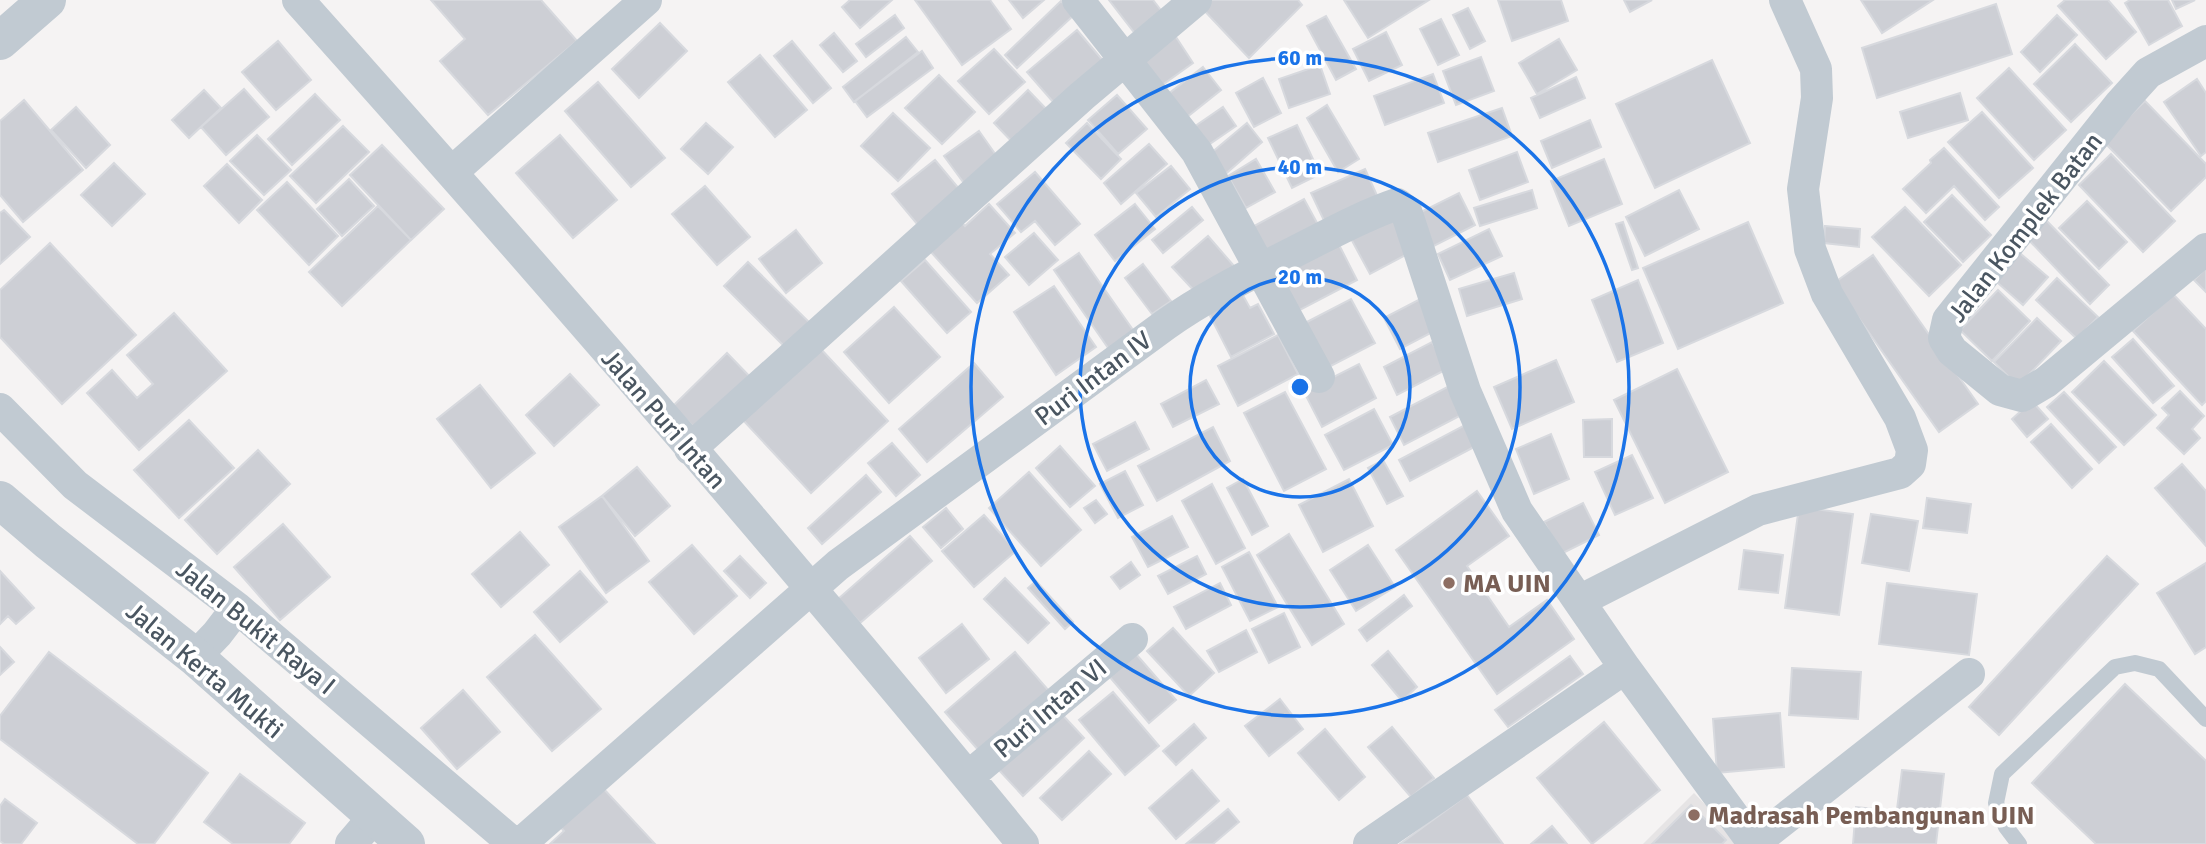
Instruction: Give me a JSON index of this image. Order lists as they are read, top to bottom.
{
  "streets": {
    "street": [
      "Jalan Komplek Batan",
      "Puri Intan IV",
      "Jalan Puri Intan",
      "Jalan Bukit Raya I",
      "Jalan Kerta Mukti",
      "Puri Intan VI"
    ]
  },
  "crossings": [
    ["Puri Intan IV", "Jalan Puri Intan"],
    ["Jalan Puri Intan", "Puri Intan VI"]
  ],
  "places": ["MA UIN", "Madrasah Pembangunan UIN"],
  "rings": ["60 m", "40 m", "20 m"]
}
